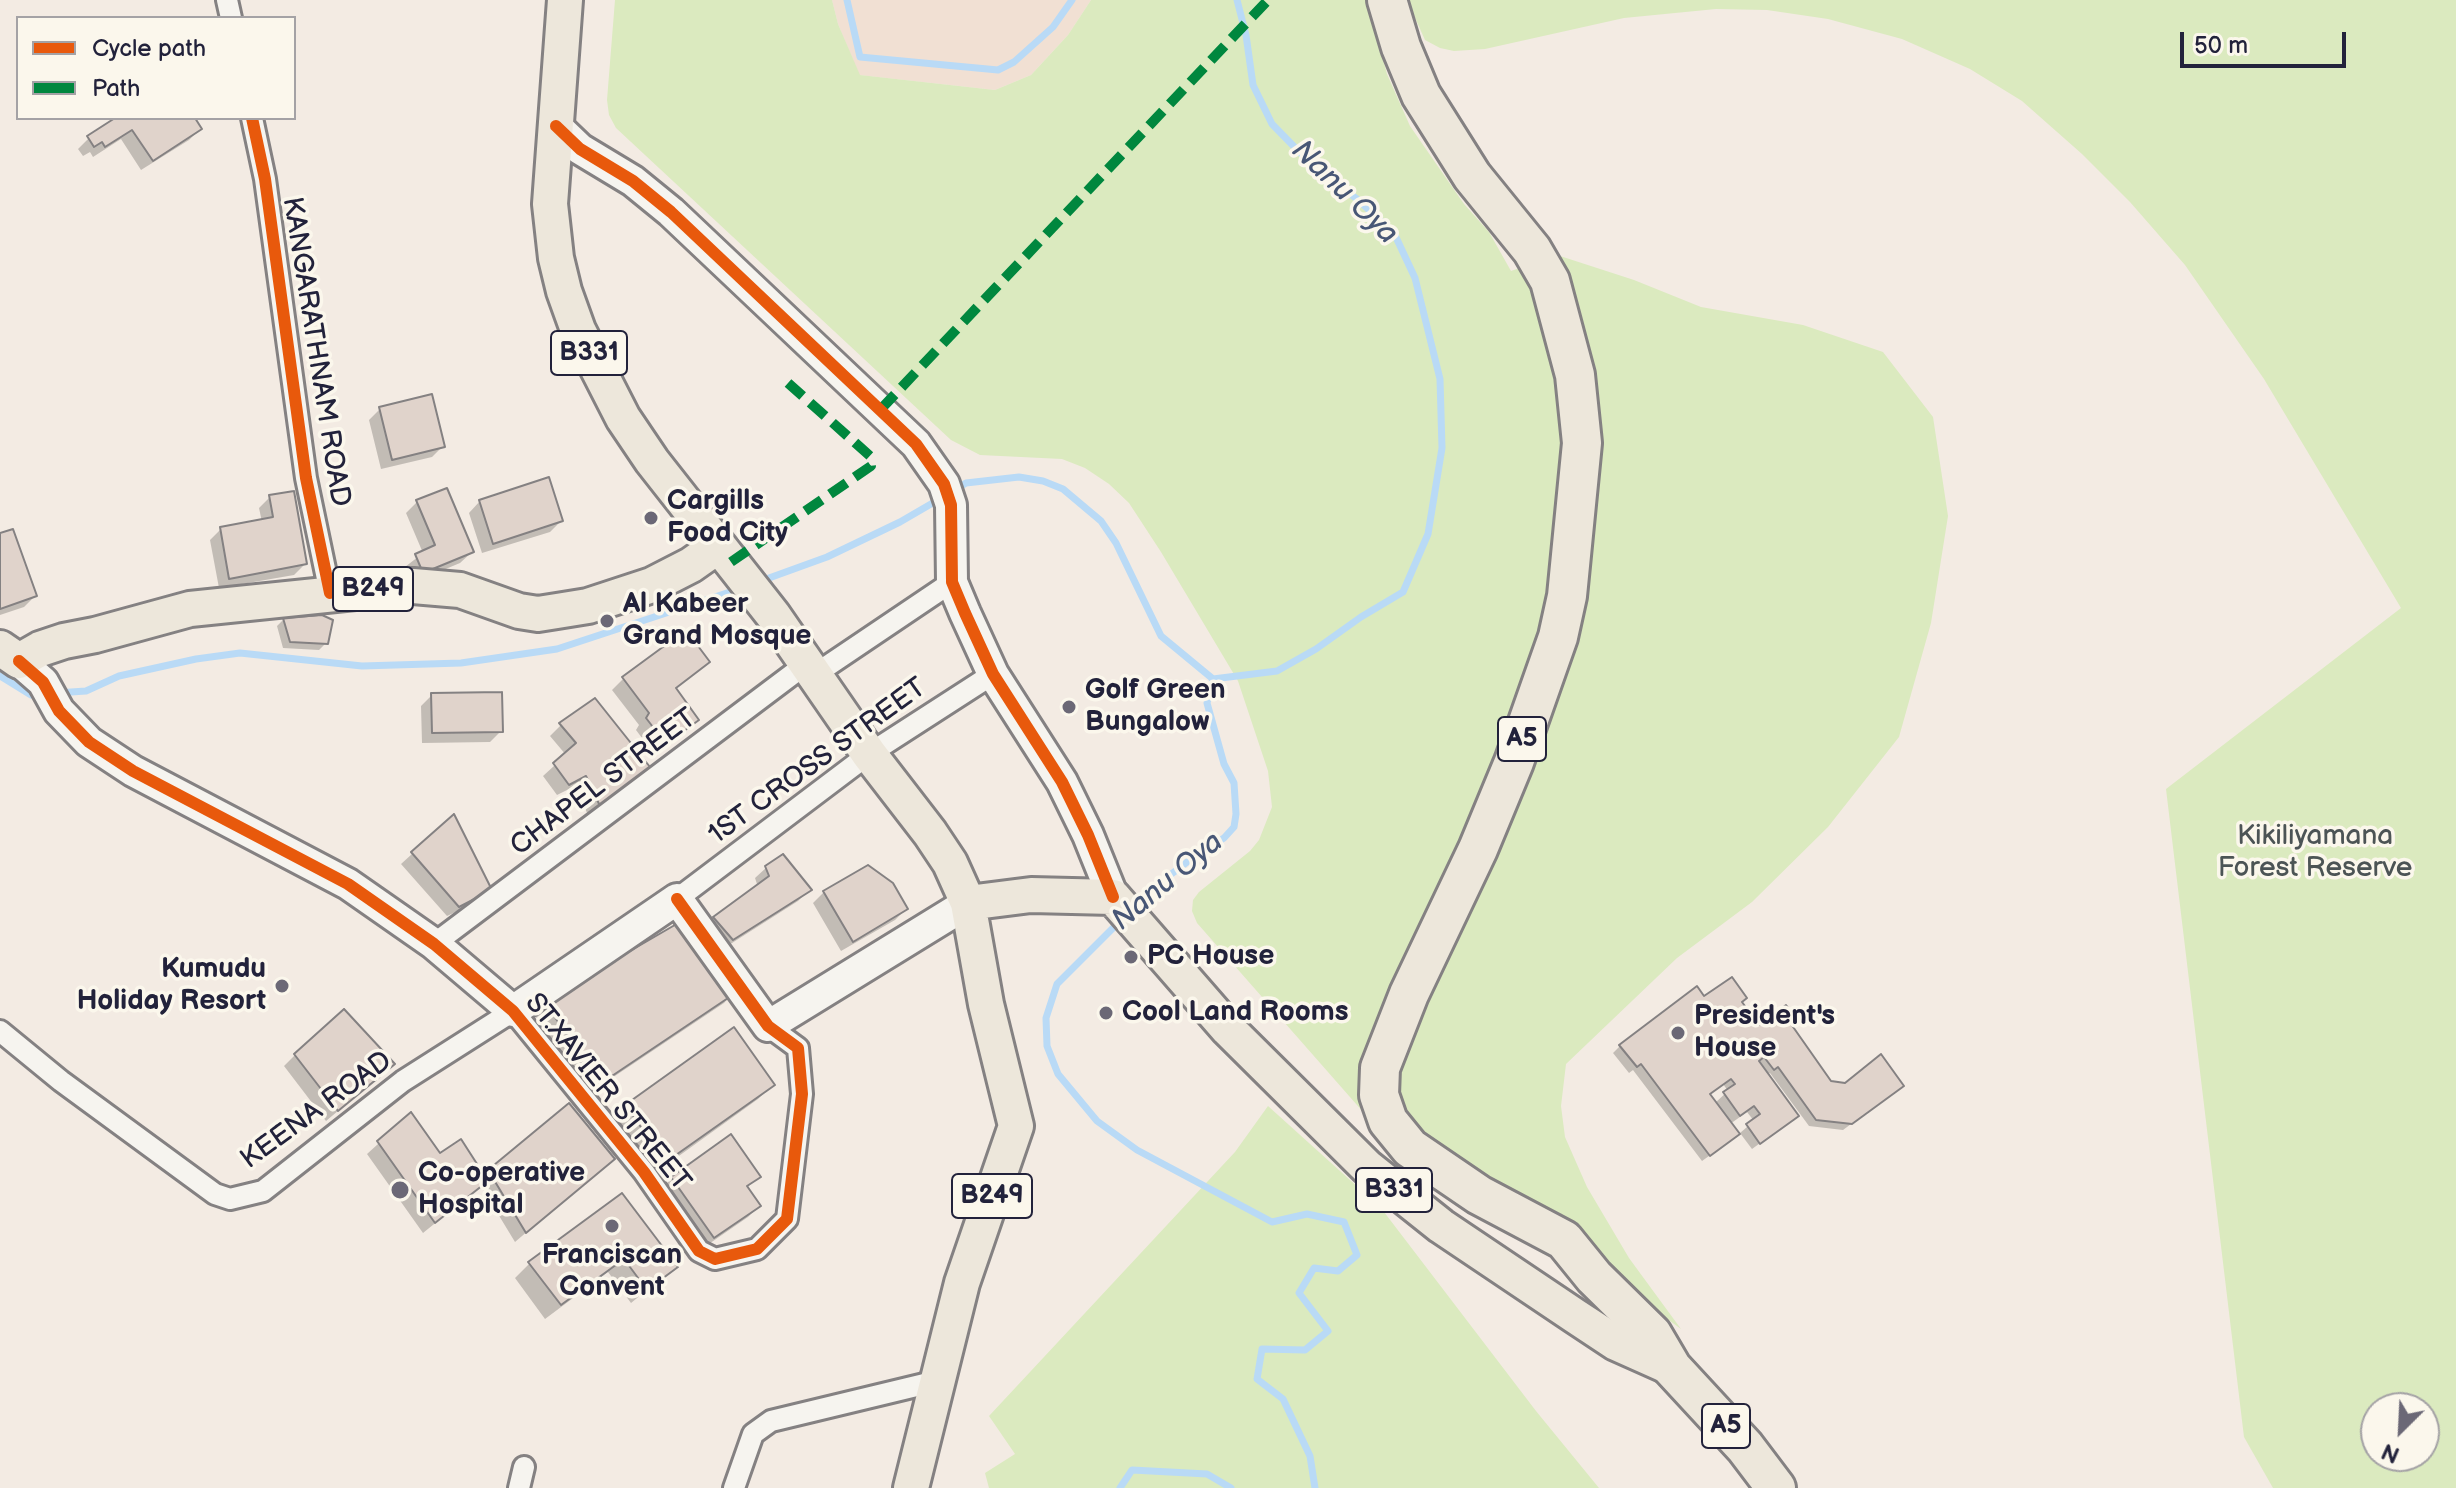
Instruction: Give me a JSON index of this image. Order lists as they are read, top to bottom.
{
  "streets": {
    "highway": ["A5"],
    "main road": ["B331", "B249"],
    "street": [
      "KANGARATHNAM ROAD",
      "1ST CROSS STREET",
      "CHAPEL STREET",
      "ST.XAVIER STREET",
      "KEENA ROAD"
    ]
  },
  "crossings": [
    ["KANGARATHNAM ROAD", "B249"],
    ["B331", "B249"],
    ["B331", "A5"],
    ["B331", "1ST CROSS STREET"],
    ["B331", "CHAPEL STREET"],
    ["B249", "ST.XAVIER STREET"],
    ["CHAPEL STREET", "ST.XAVIER STREET"],
    ["ST.XAVIER STREET", "KEENA ROAD"]
  ],
  "water": ["Nanu Oya"],
  "parks": ["Kikiliyamana Forest Reserve"],
  "places": [
    "Cargills Food City",
    "Al Kabeer Grand Mosque",
    "Golf Green Bungalow",
    "PC House",
    "Kumudu Holiday Resort",
    "Cool Land Rooms",
    "President's House",
    "Co-operative Hospital",
    "Franciscan Convent"
  ],
  "legend": ["Cycle path", "Path"],
  "scale_bar": "50 m",
  "north": "bottom left"
}
